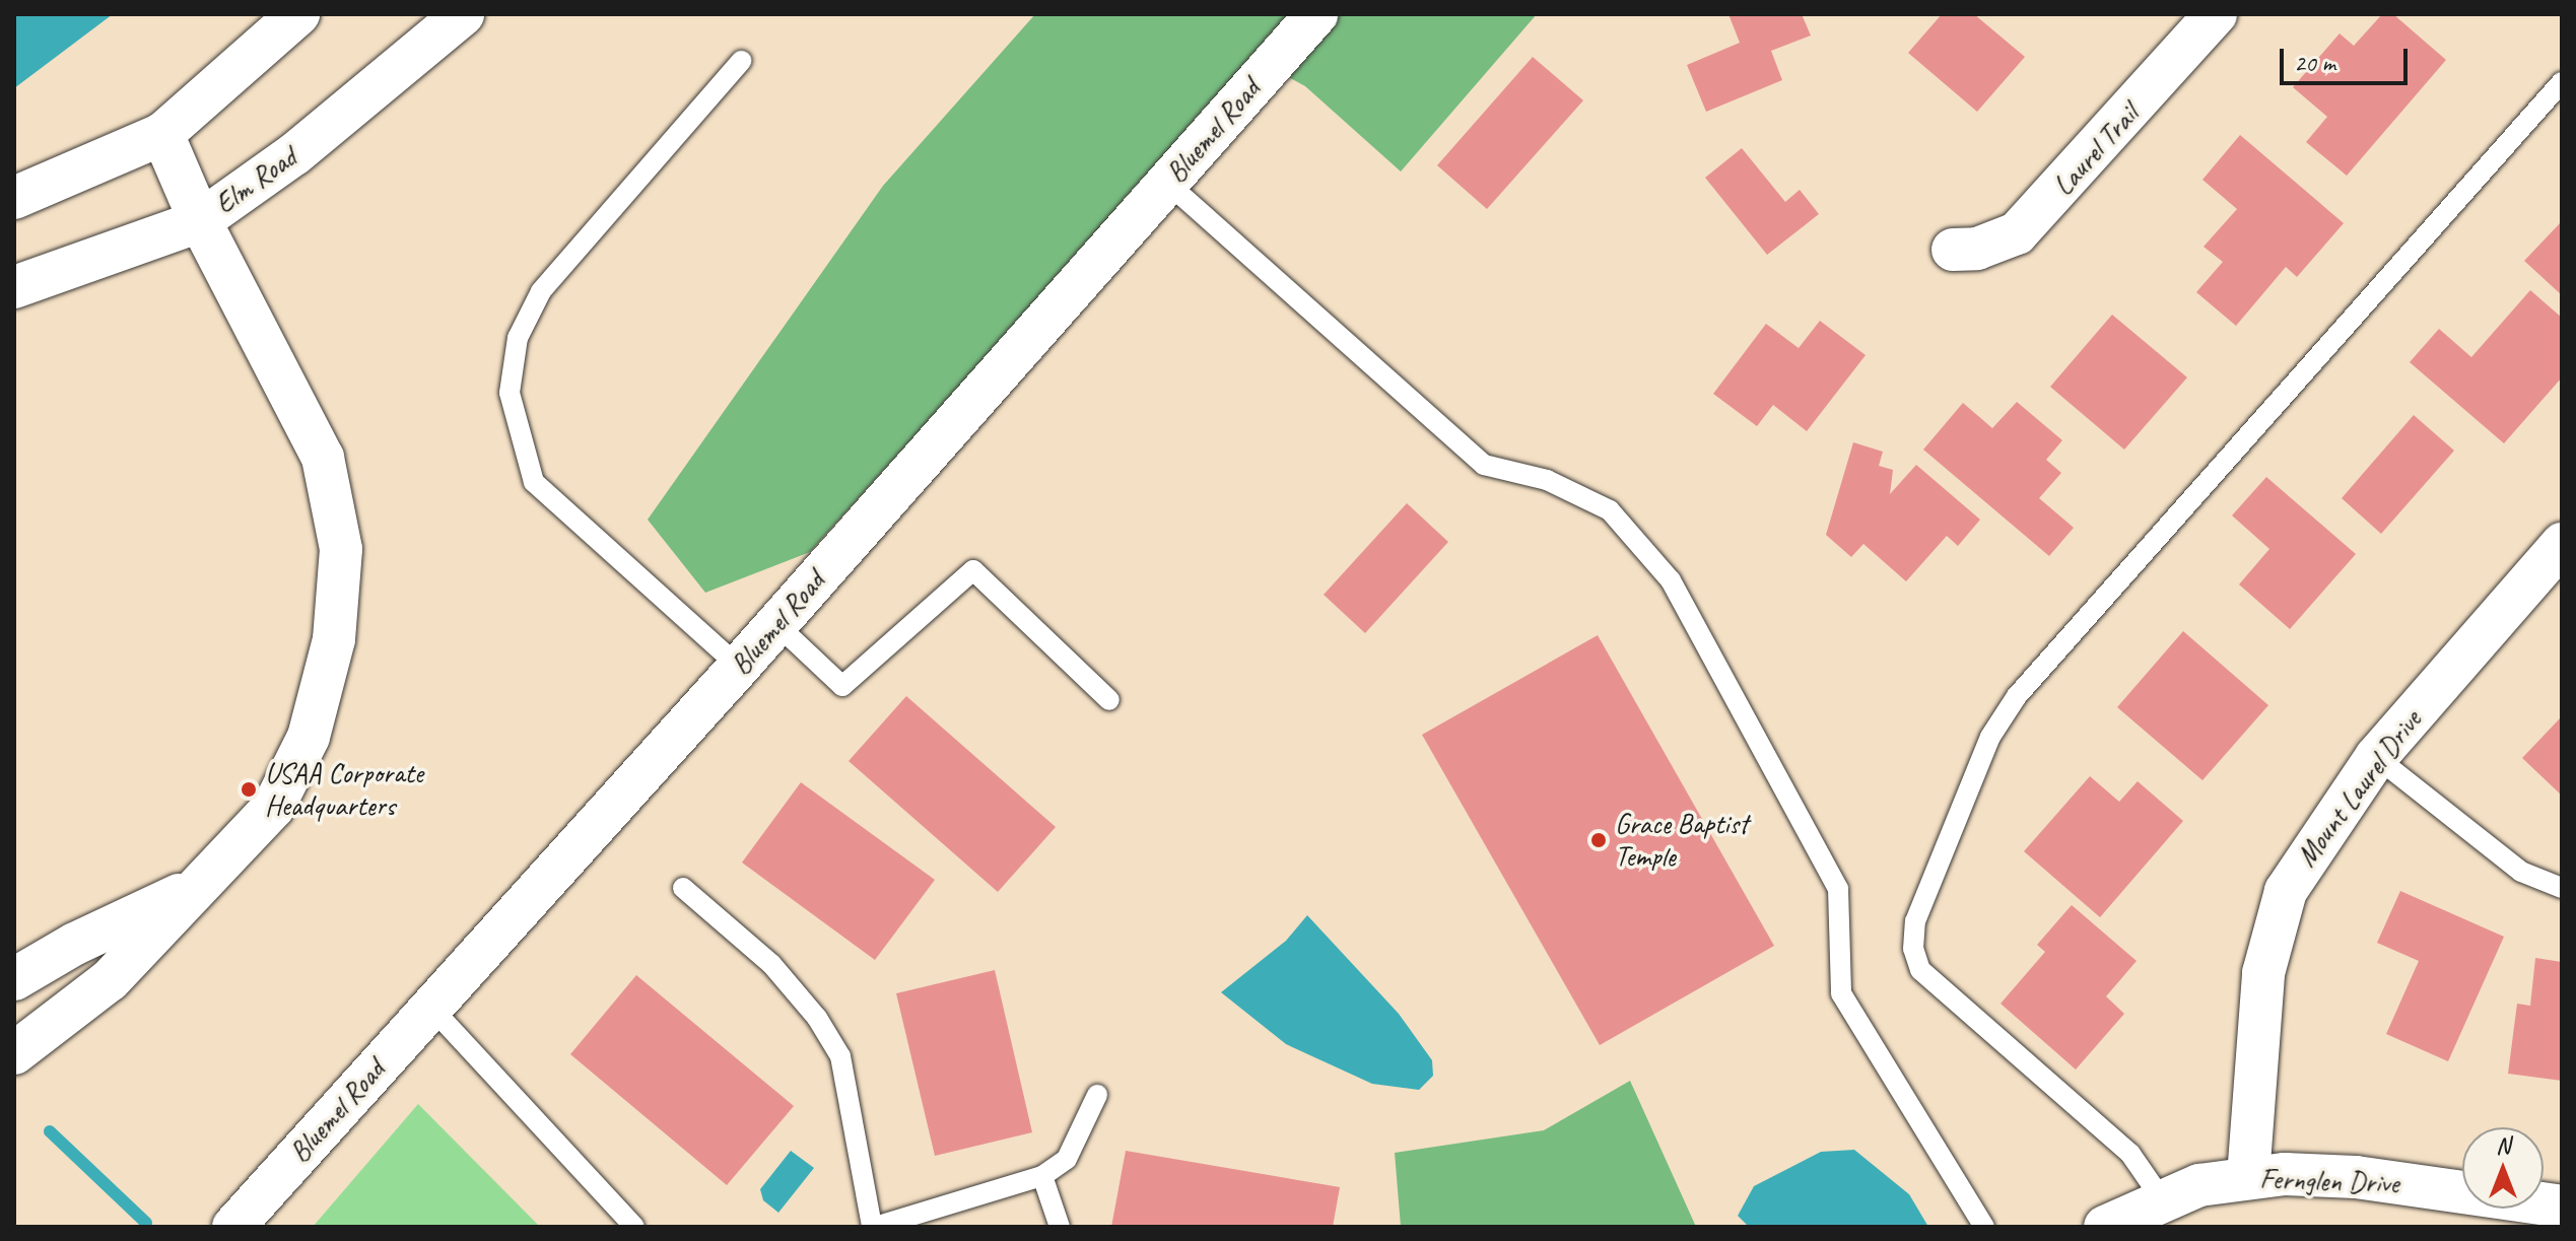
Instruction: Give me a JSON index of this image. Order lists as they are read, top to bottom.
{
  "streets": {
    "street": [
      "Bluemel Road",
      "Laurel Trail",
      "Elm Road",
      "Mount Laurel Drive",
      "Fernglen Drive"
    ]
  },
  "crossings": [
    ["Mount Laurel Drive", "Fernglen Drive"]
  ],
  "places": ["USAA Corporate Headquarters", "Grace Baptist Temple"],
  "scale_bar": "20 m",
  "north": "top"
}
